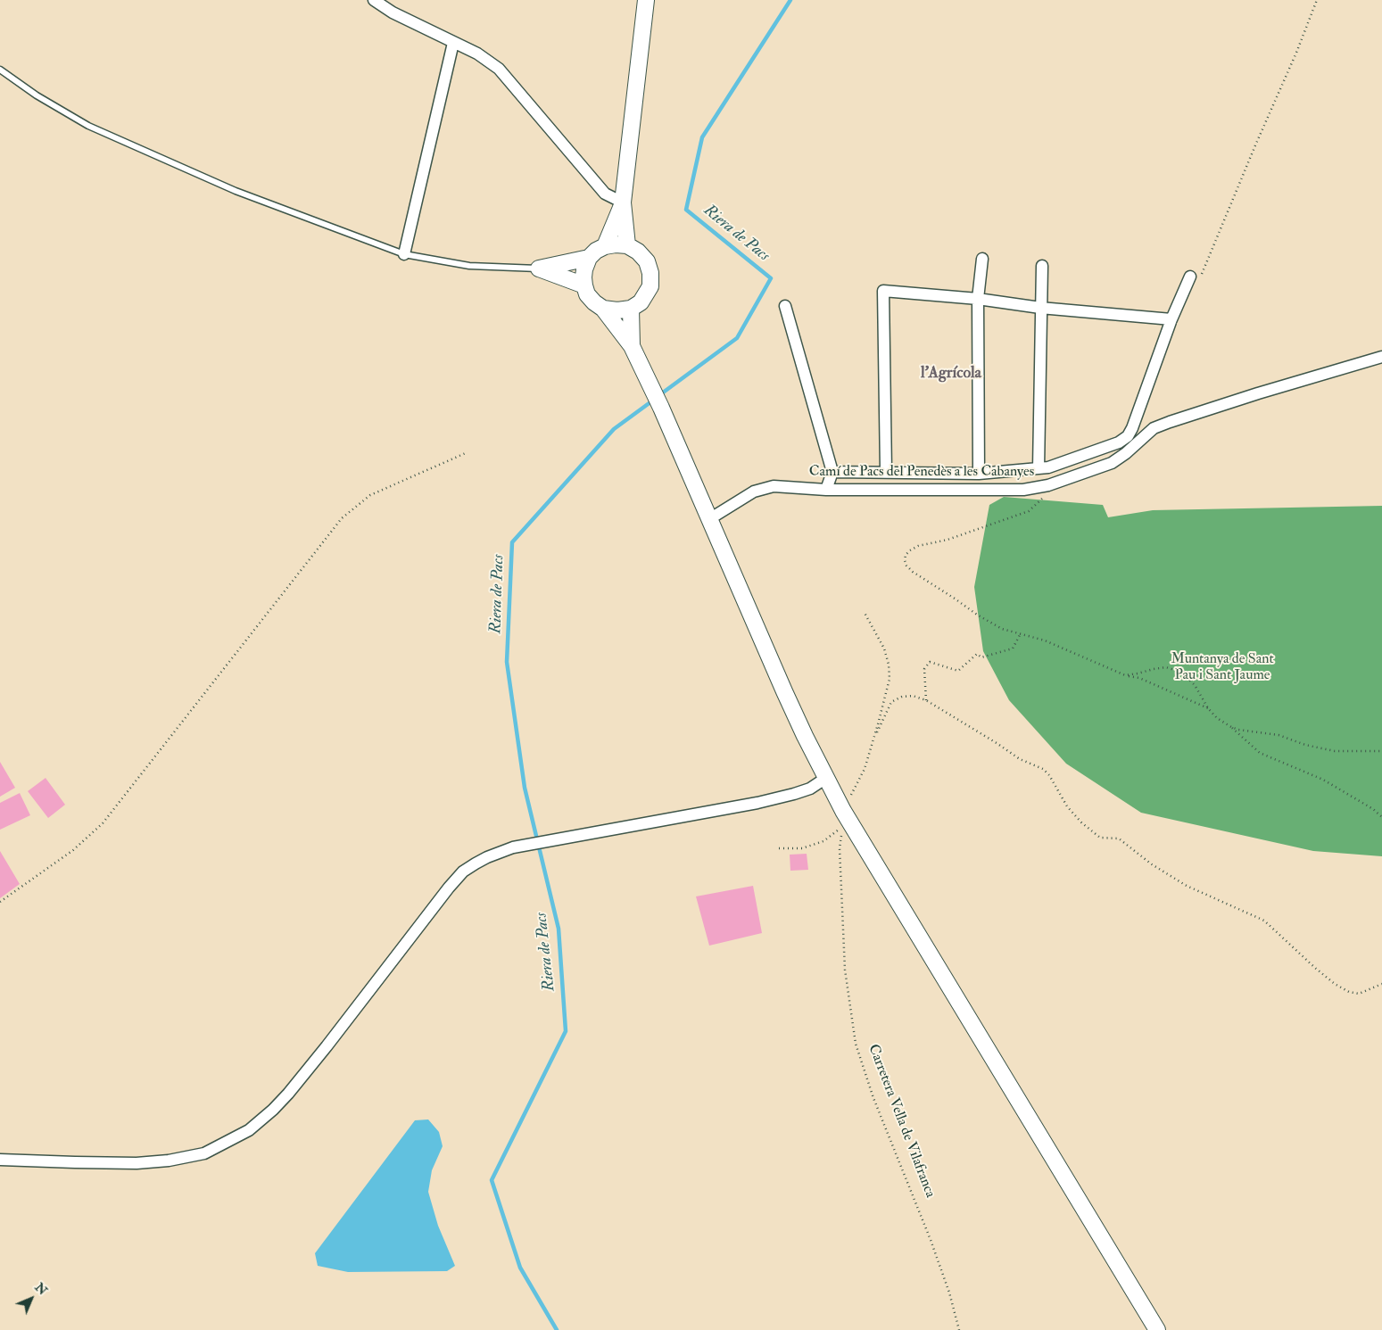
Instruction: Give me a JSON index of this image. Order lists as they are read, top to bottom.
{
  "streets": {
    "street": ["Camí de Pacs del Penedès a les Cabanyes"],
    "path": ["Carretera Vella de Vilafranca"]
  },
  "districts": ["l'Agrícola"],
  "water": ["Riera de Pacs"],
  "parks": ["Muntanya de Sant Pau i Sant Jaume"],
  "north": "top right"
}
